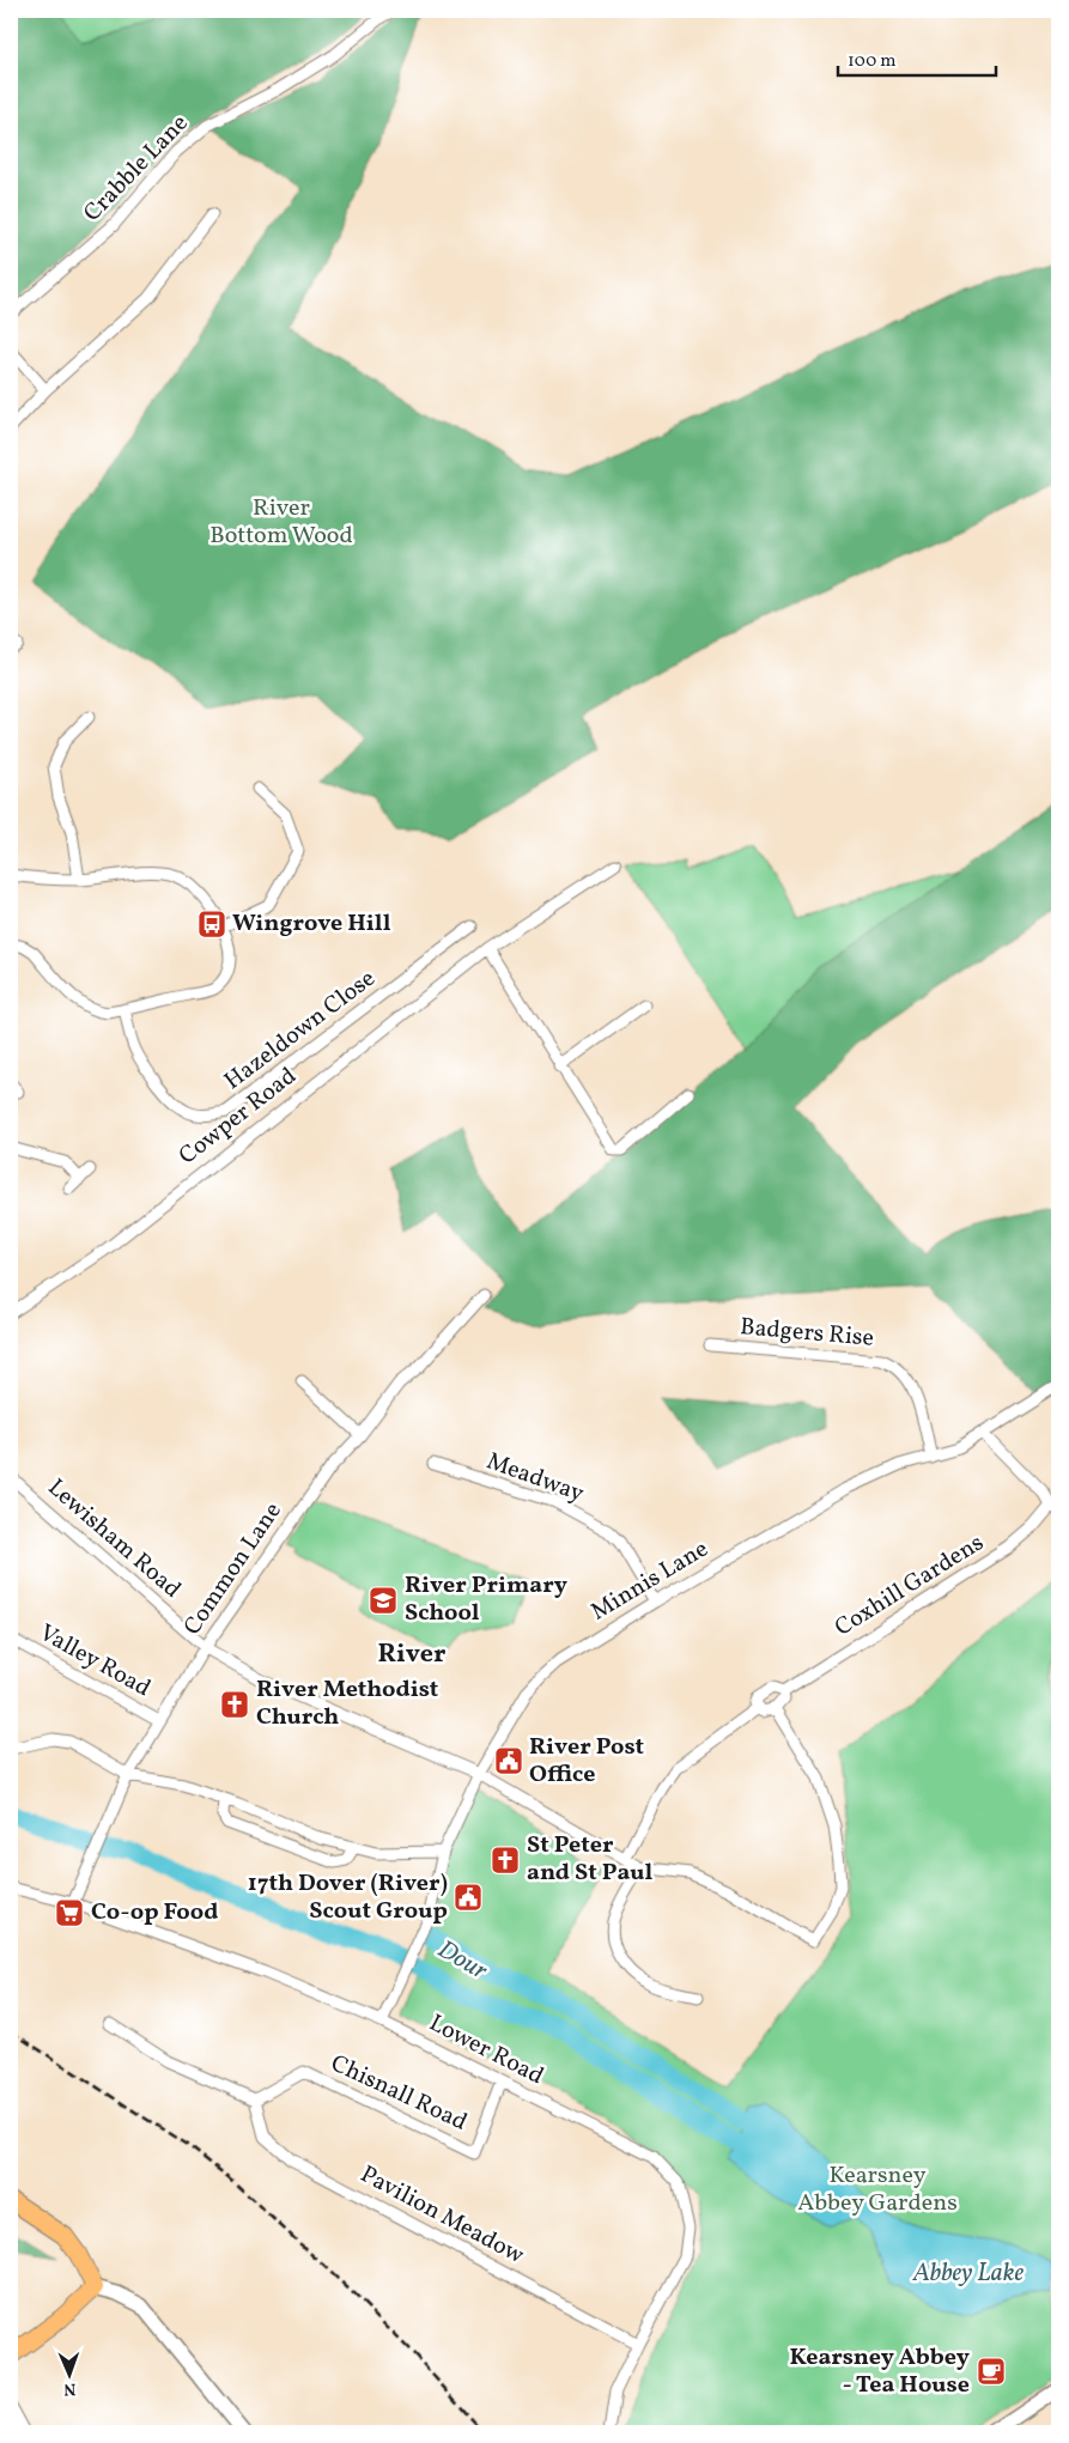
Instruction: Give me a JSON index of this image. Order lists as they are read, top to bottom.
{
  "streets": {
    "street": [
      "Crabble Lane",
      "Hazeldown Close",
      "Cowper Road",
      "Badgers Rise",
      "Meadway",
      "Lewisham Road",
      "Common Lane",
      "Minnis Lane",
      "Coxhill Gardens",
      "Valley Road",
      "Lower Road",
      "Chisnall Road",
      "Pavilion Meadow"
    ]
  },
  "crossings": [
    ["Badgers Rise", "Minnis Lane"],
    ["Meadway", "Minnis Lane"],
    ["Lewisham Road", "Common Lane"],
    ["Lewisham Road", "Minnis Lane"],
    ["Lewisham Road", "Coxhill Gardens"],
    ["Common Lane", "Valley Road"],
    ["Common Lane", "Lower Road"],
    ["Minnis Lane", "Coxhill Gardens"],
    ["Minnis Lane", "Lower Road"],
    ["Lower Road", "Chisnall Road"],
    ["Lower Road", "Pavilion Meadow"],
    ["Chisnall Road", "Pavilion Meadow"]
  ],
  "districts": ["River"],
  "water": ["Dour", "Abbey Lake"],
  "parks": ["River Bottom Wood", "Kearsney Abbey Gardens"],
  "places": {
    "bus stop": ["Wingrove Hill"],
    "school or university": ["River Primary School"],
    "church": ["River Methodist Church", "St Peter and St Paul"],
    "public building": ["River Post Office", "17th Dover (River) Scout Group"],
    "supermarket": ["Co-op Food"],
    "cafe": ["Kearsney Abbey - Tea House"]
  },
  "scale_bar": "100 m",
  "north": "bottom"
}
